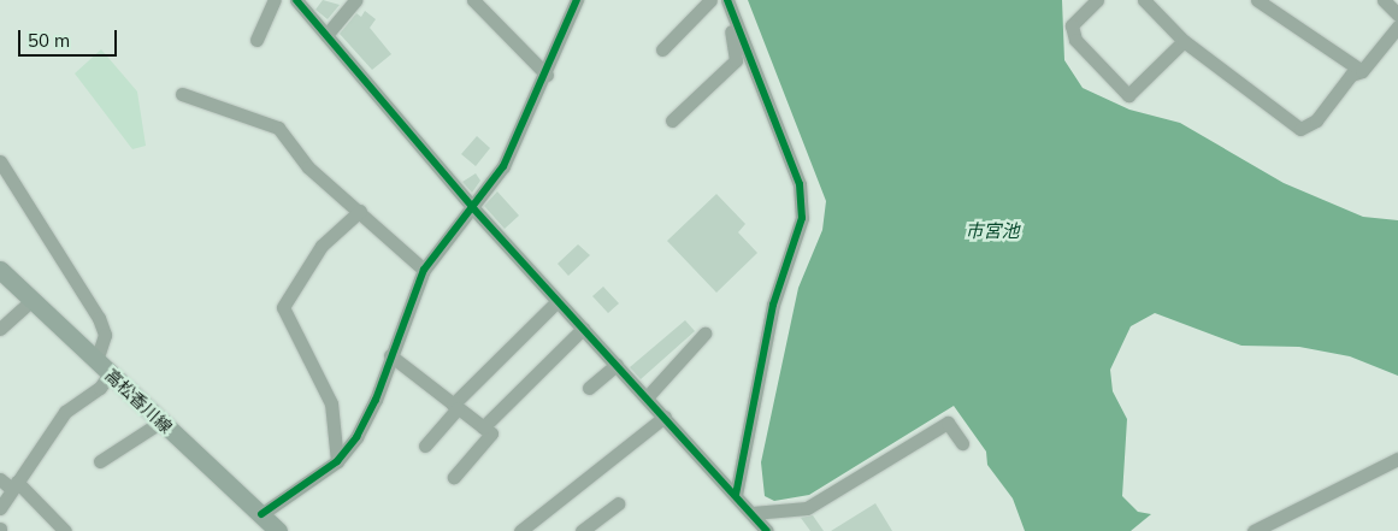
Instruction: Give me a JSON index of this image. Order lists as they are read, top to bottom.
{
  "streets": {
    "main road": ["高松香川線"]
  },
  "water": ["市宮池"],
  "scale_bar": "50 m"
}
